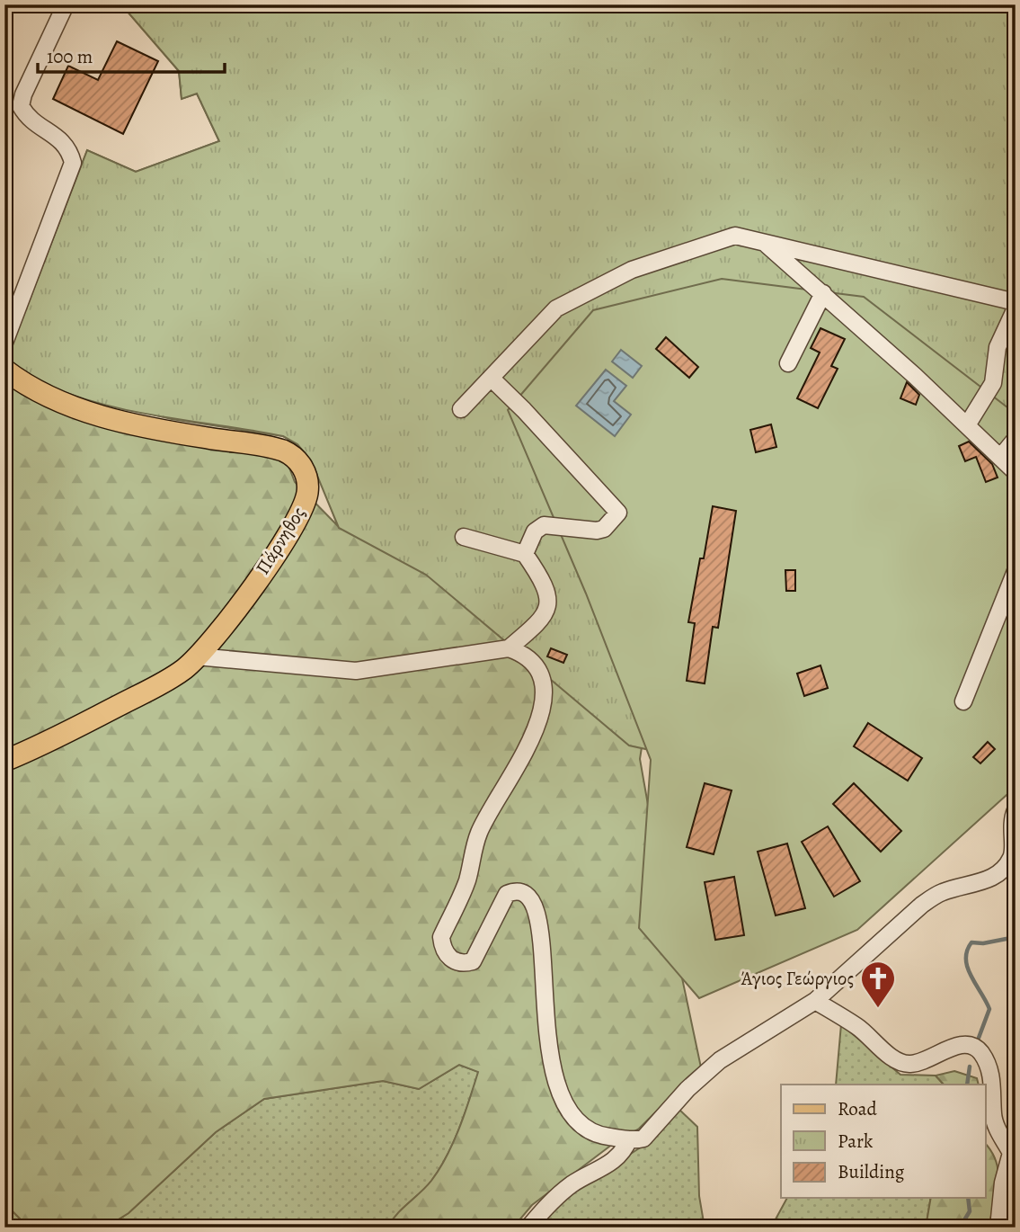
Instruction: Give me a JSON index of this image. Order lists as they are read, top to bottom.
{
  "streets": {
    "main road": ["Πάρνηθος"]
  },
  "places": {
    "church": ["Άγιος Γεώργιος"]
  },
  "legend": ["Road", "Park", "Building"],
  "scale_bar": "100 m"
}
